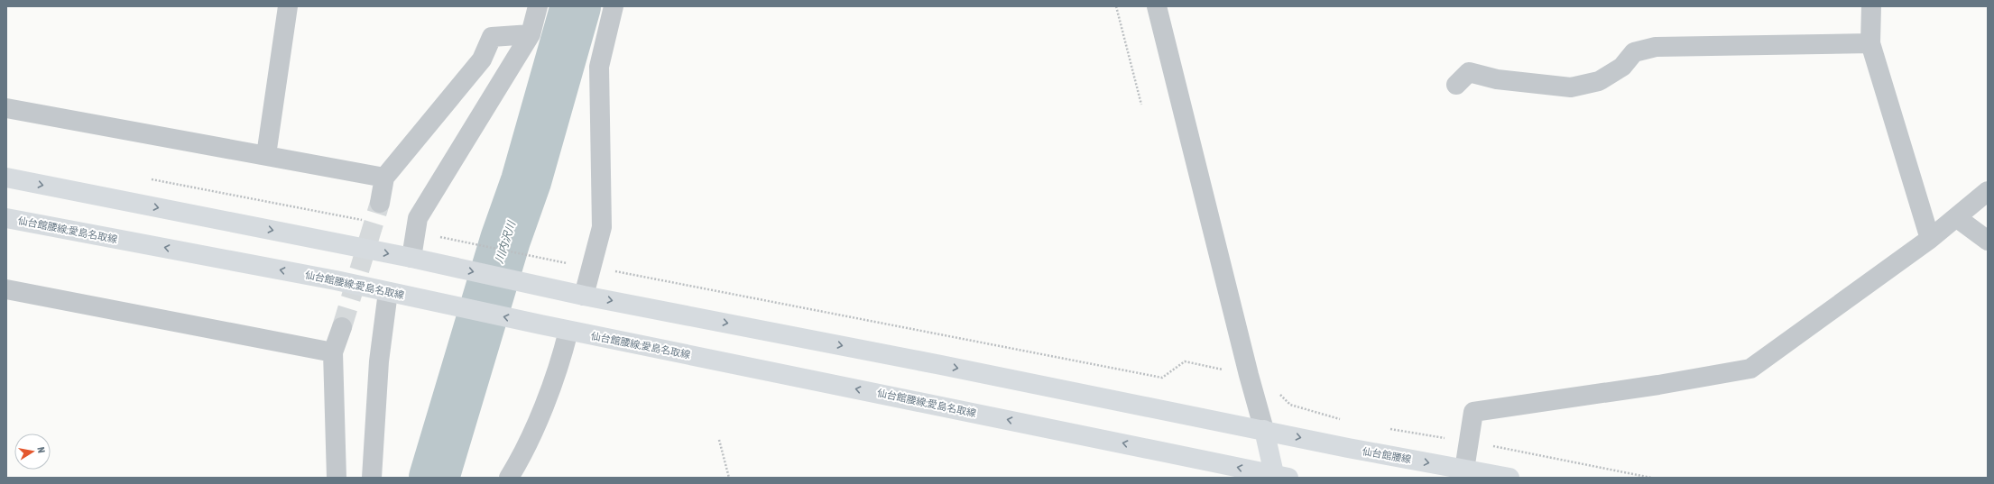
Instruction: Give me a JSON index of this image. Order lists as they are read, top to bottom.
{
  "streets": {
    "main road": ["仙台館腰線;愛島名取線", "仙台館腰線"]
  },
  "one_way": ["仙台館腰線"],
  "water": ["川内沢川"],
  "north": "right"
}
